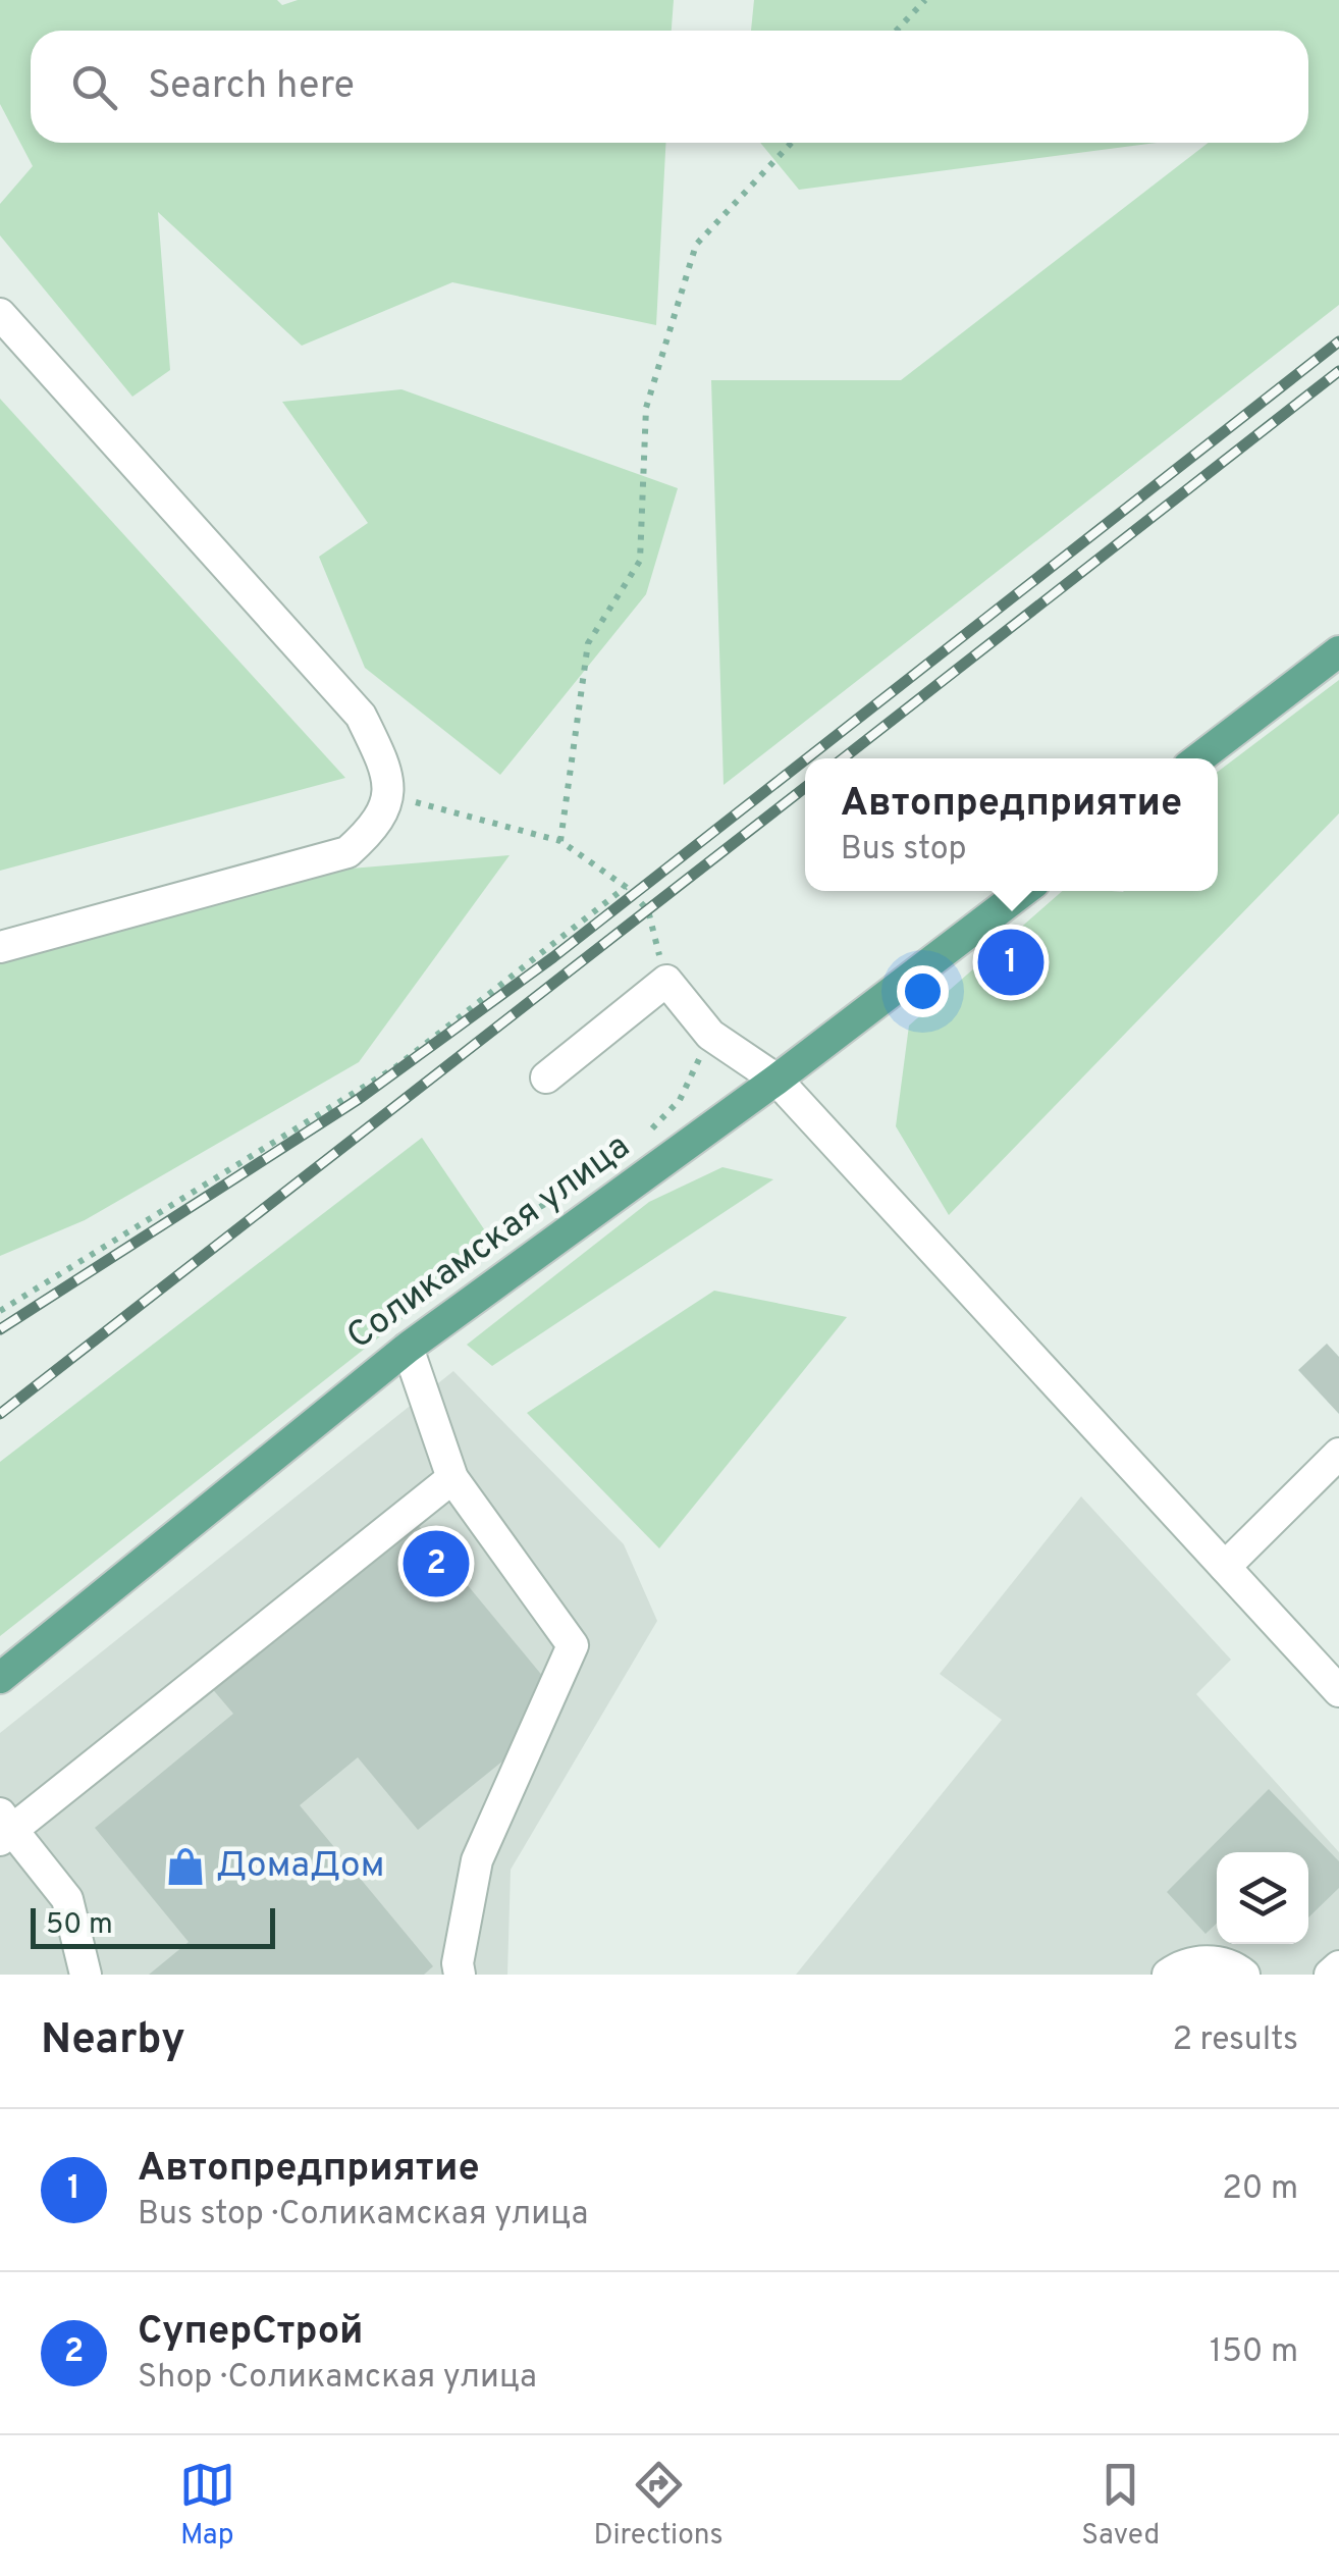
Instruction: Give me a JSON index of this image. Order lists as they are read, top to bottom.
{
  "streets": {
    "main road": ["Соликамская улица"]
  },
  "places": {
    "shop": ["ДомаДом"]
  },
  "scale_bar": "50 m",
  "page": {
    "search": "Search here",
    "popup": ["Автопредприятие", "Bus stop"],
    "pins": ["1", "2"],
    "scale": "50 m",
    "heading": ["Nearby", "2 results"],
    "list": [
      {
        "mark": "1",
        "name": "Автопредприятие",
        "note": "Bus stop · Соликамская улица",
        "value": "20 m"
      },
      {
        "mark": "2",
        "name": "СуперСтрой",
        "note": "Shop · Соликамская улица",
        "value": "150 m"
      }
    ],
    "nav": ["Map", "Directions", "Saved"]
  }
}
